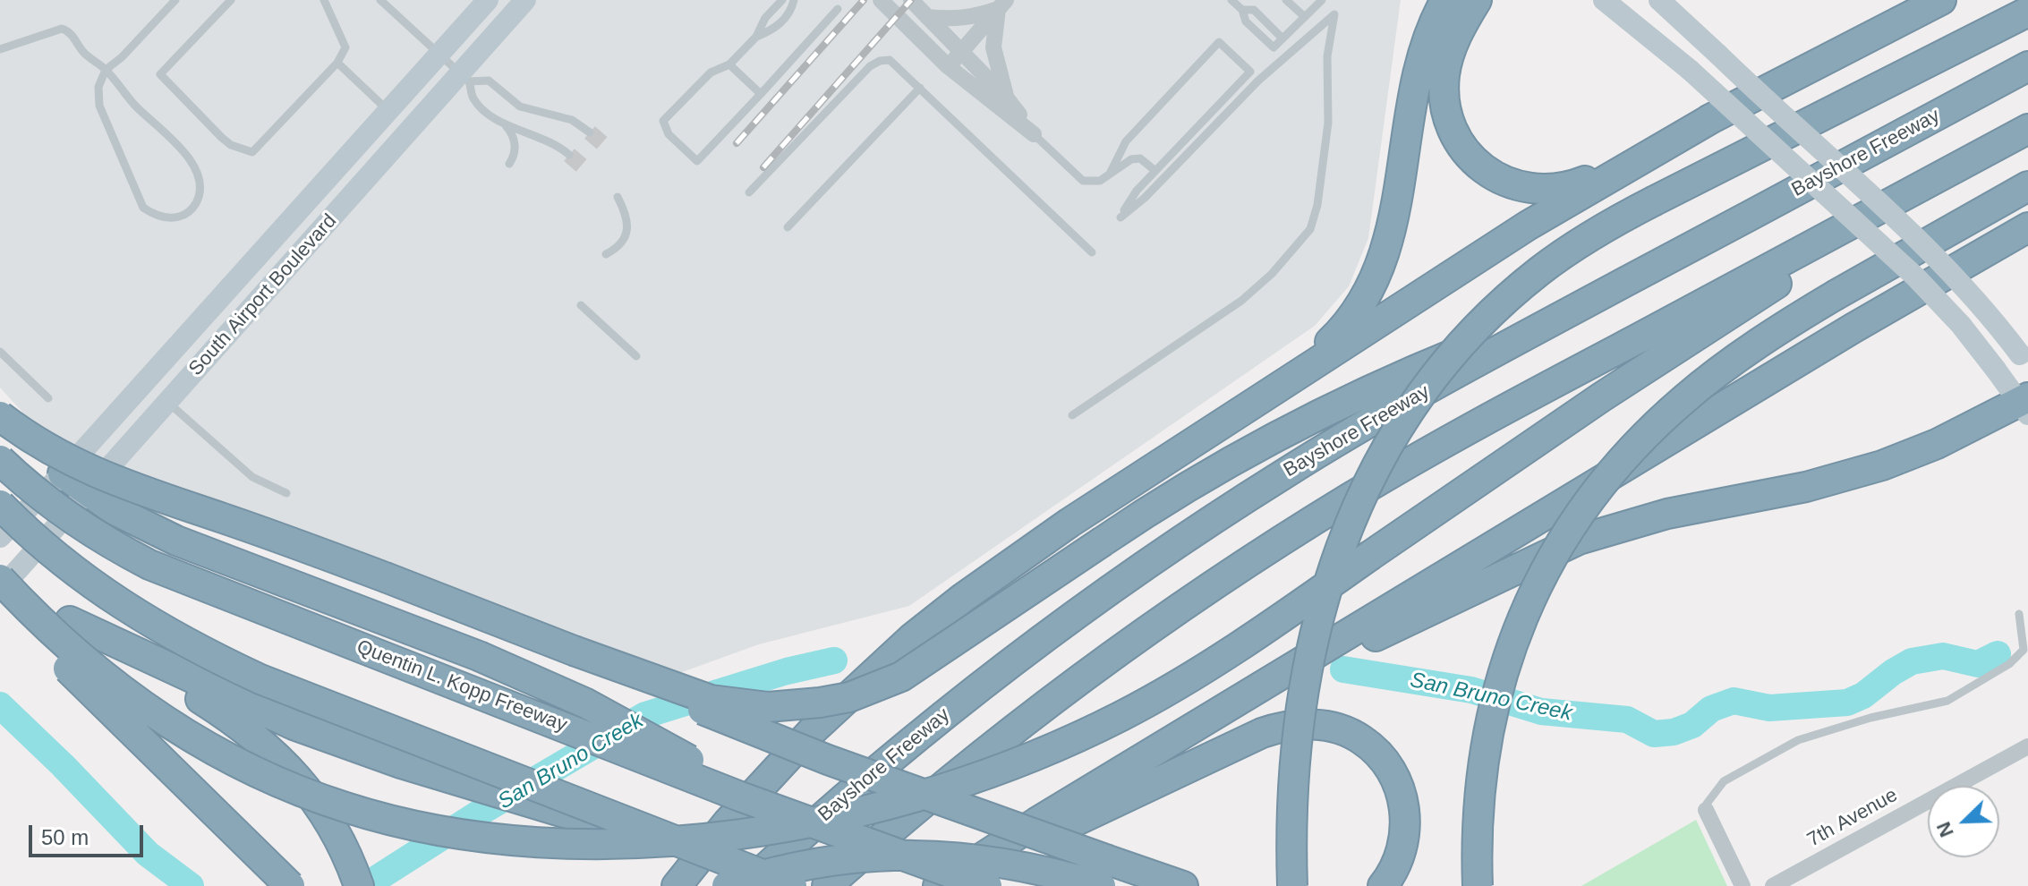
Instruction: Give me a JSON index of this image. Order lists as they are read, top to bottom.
{
  "streets": {
    "highway": ["Bayshore Freeway", "Quentin L. Kopp Freeway"],
    "street": ["South Airport Boulevard", "7th Avenue"]
  },
  "water": ["San Bruno Creek"],
  "scale_bar": "50 m",
  "north": "bottom left"
}
